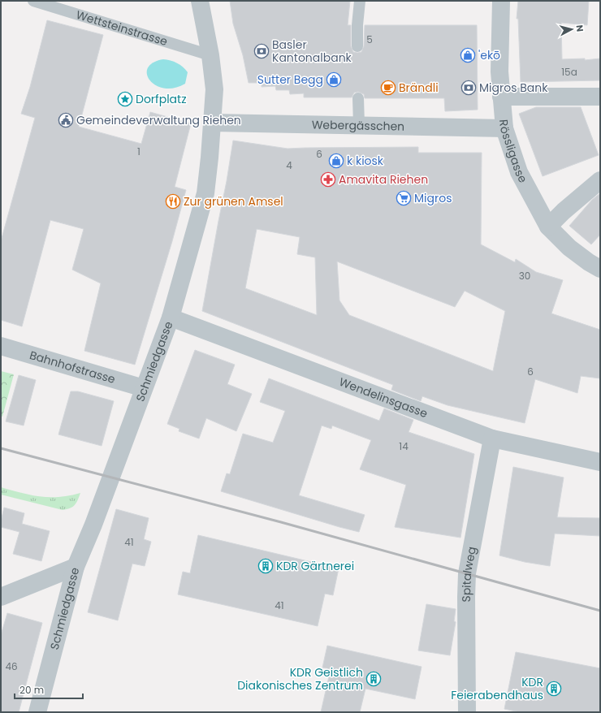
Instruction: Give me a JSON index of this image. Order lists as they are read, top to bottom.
{
  "streets": {
    "street": [
      "Webergässchen",
      "Rössligasse",
      "Schmiedgasse",
      "Bahnhofstrasse",
      "Wendelinsgasse",
      "Spitalweg"
    ],
    "lane": ["Wettsteinstrasse"]
  },
  "crossings": [
    ["Wettsteinstrasse", "Schmiedgasse"],
    ["Webergässchen", "Rössligasse"],
    ["Webergässchen", "Schmiedgasse"],
    ["Schmiedgasse", "Bahnhofstrasse"],
    ["Schmiedgasse", "Wendelinsgasse"],
    ["Wendelinsgasse", "Spitalweg"]
  ],
  "places": {
    "bank": ["Basler Kantonalbank", "Migros Bank"],
    "shop": ["'ekō", "Sutter Begg", "k kiosk"],
    "cafe": ["Brändli"],
    "place": ["Dorfplatz"],
    "public building": ["Gemeindeverwaltung Riehen"],
    "pharmacy": ["Amavita Riehen"],
    "supermarket": ["Migros"],
    "restaurant": ["Zur grünen Amsel"],
    "building": ["KDR Gärtnerei", "KDR Geistlich Diakonisches Zentrum", "KDR Feierabendhaus"]
  },
  "house_numbers": [
    "5",
    "15a",
    "1",
    "6",
    "4",
    "30",
    "6",
    "14",
    "41",
    "41",
    "46"
  ],
  "scale_bar": "20 m",
  "north": "right"
}
